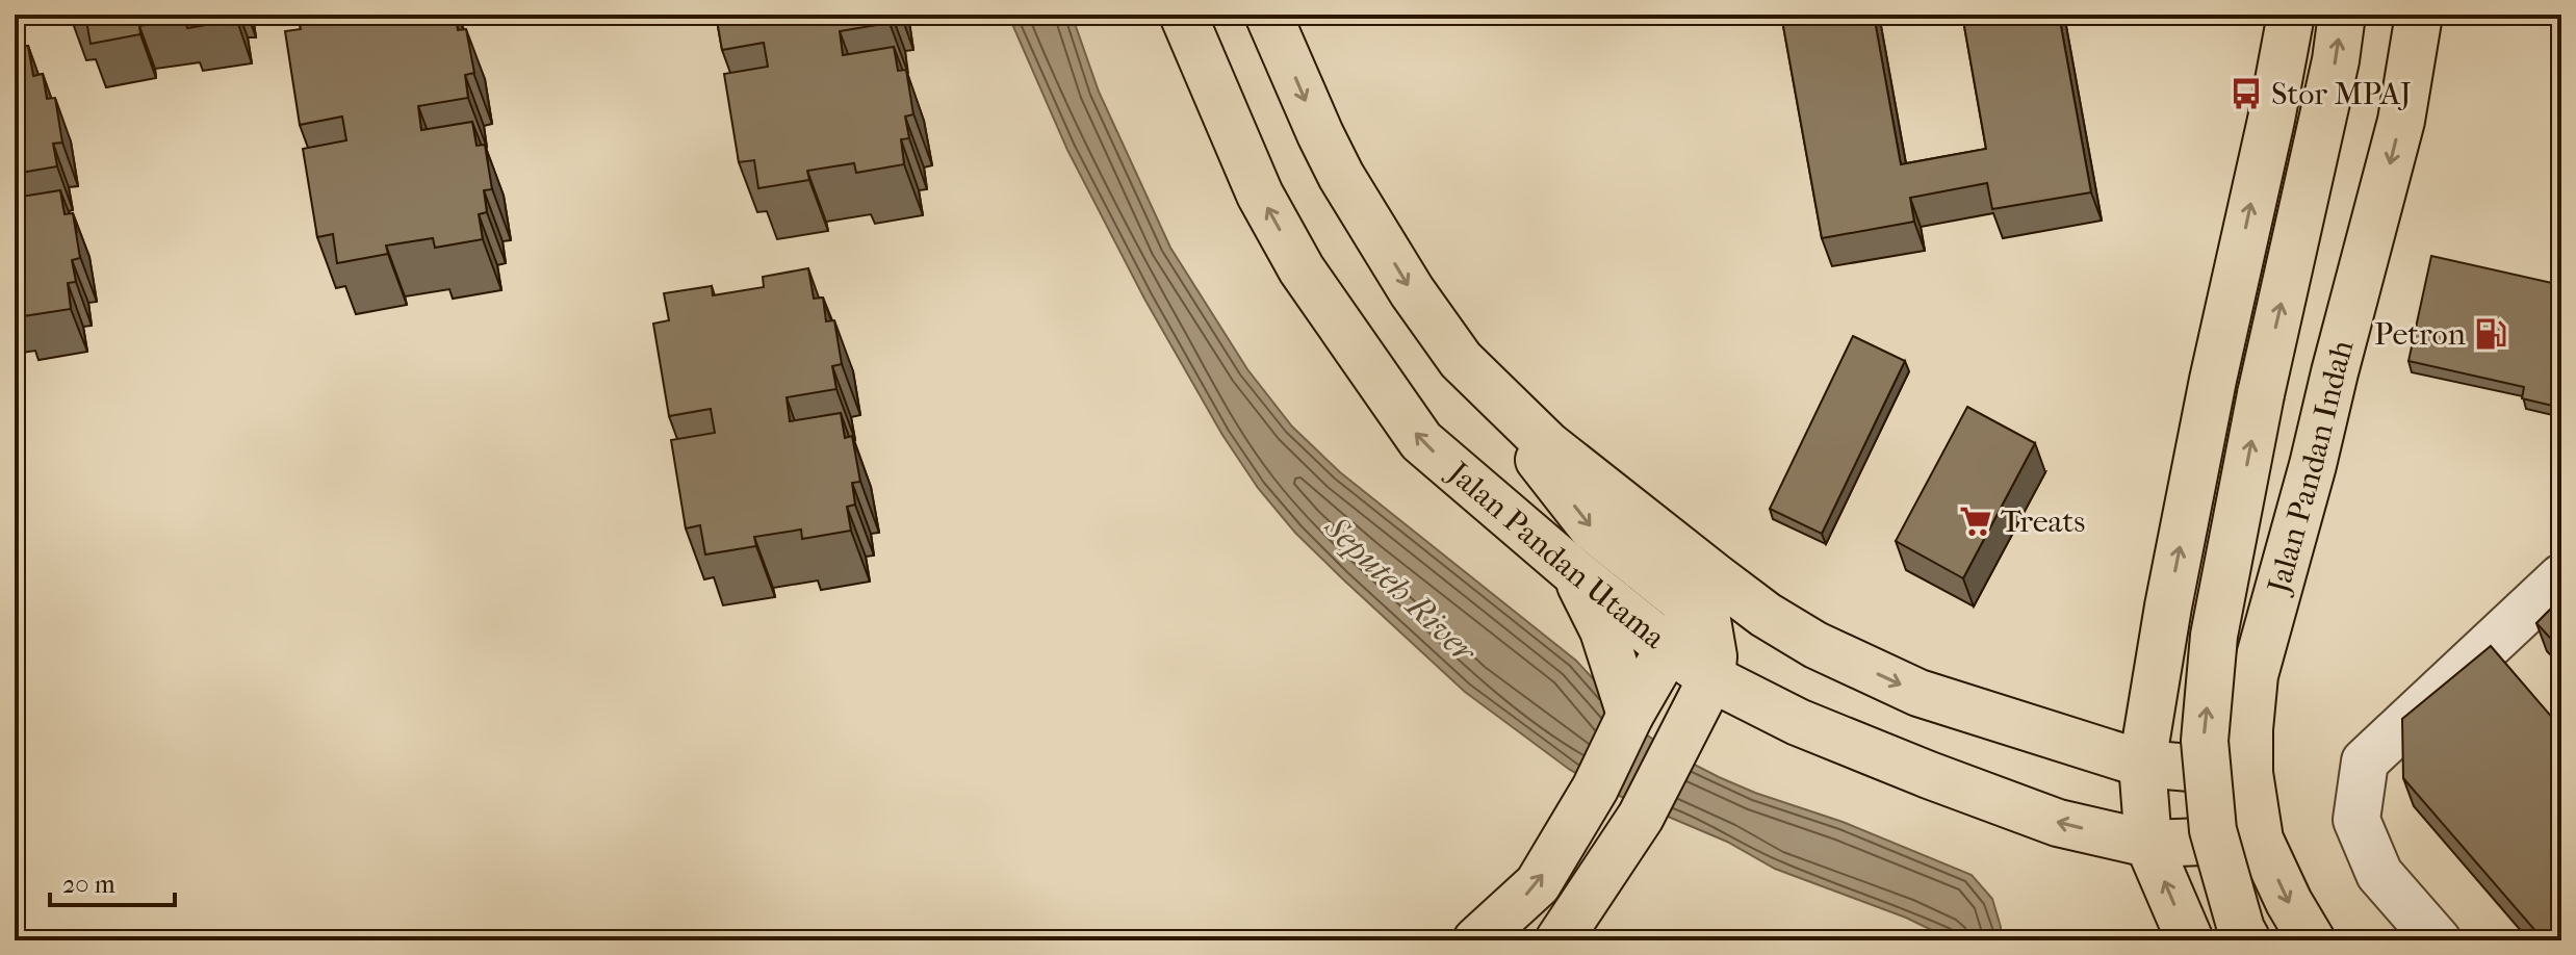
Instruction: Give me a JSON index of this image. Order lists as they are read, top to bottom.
{
  "streets": {
    "main road": ["Jalan Pandan Indah", "Jalan Pandan Utama"]
  },
  "water": ["Seputeh River"],
  "places": {
    "bus stop": ["Stor MPAJ"],
    "fuel station": ["Petron"],
    "supermarket": ["Treats"]
  },
  "scale_bar": "20 m"
}
